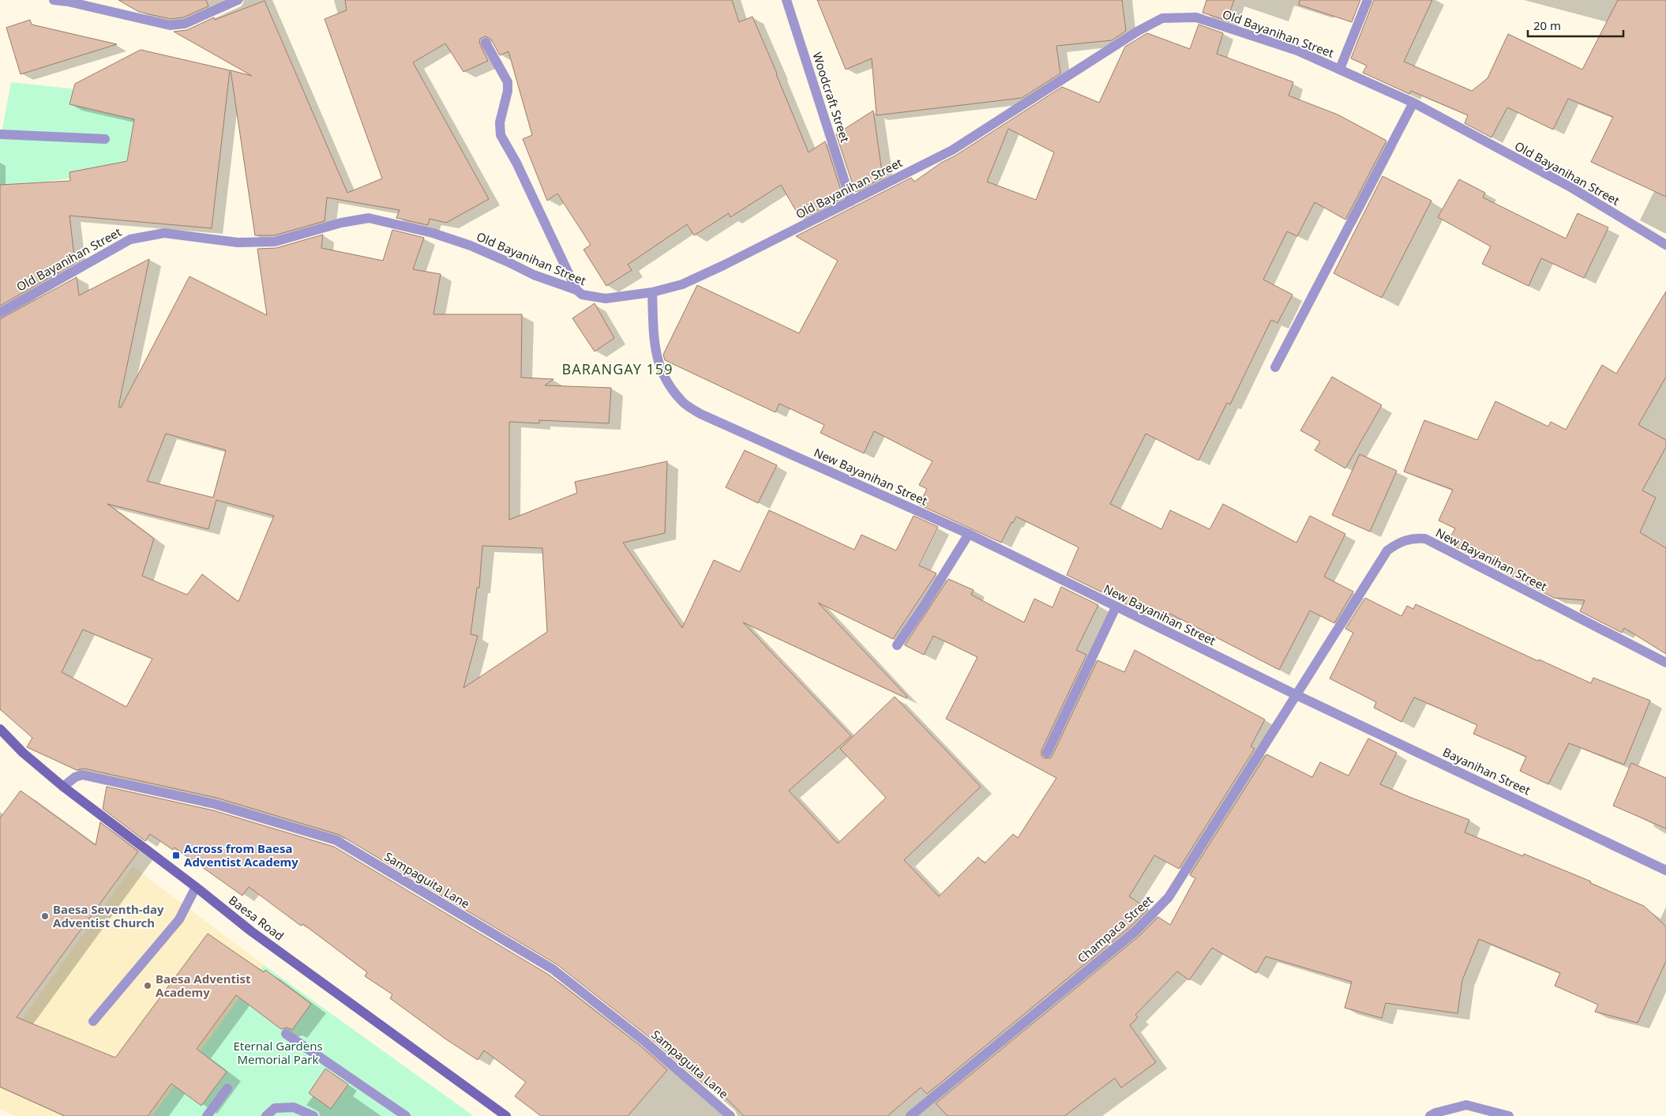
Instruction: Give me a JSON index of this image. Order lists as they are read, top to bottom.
{
  "streets": {
    "main road": ["Baesa Road"],
    "street": [
      "Old Bayanihan Street",
      "Woodcraft Street",
      "New Bayanihan Street",
      "Bayanihan Street",
      "Sampaguita Lane",
      "Champaca Street"
    ]
  },
  "crossings": [
    ["Old Bayanihan Street", "Woodcraft Street"],
    ["Old Bayanihan Street", "New Bayanihan Street"],
    ["New Bayanihan Street", "Bayanihan Street"],
    ["New Bayanihan Street", "Champaca Street"],
    ["Bayanihan Street", "Champaca Street"],
    ["Sampaguita Lane", "Baesa Road"]
  ],
  "districts": ["BARANGAY 159"],
  "parks": ["Eternal Gardens Memorial Park"],
  "places": {
    "transit": ["Across from Baesa Adventist Academy"],
    "other": ["Baesa Seventh-day Adventist Church", "Baesa Adventist Academy"]
  },
  "scale_bar": "20 m"
}
